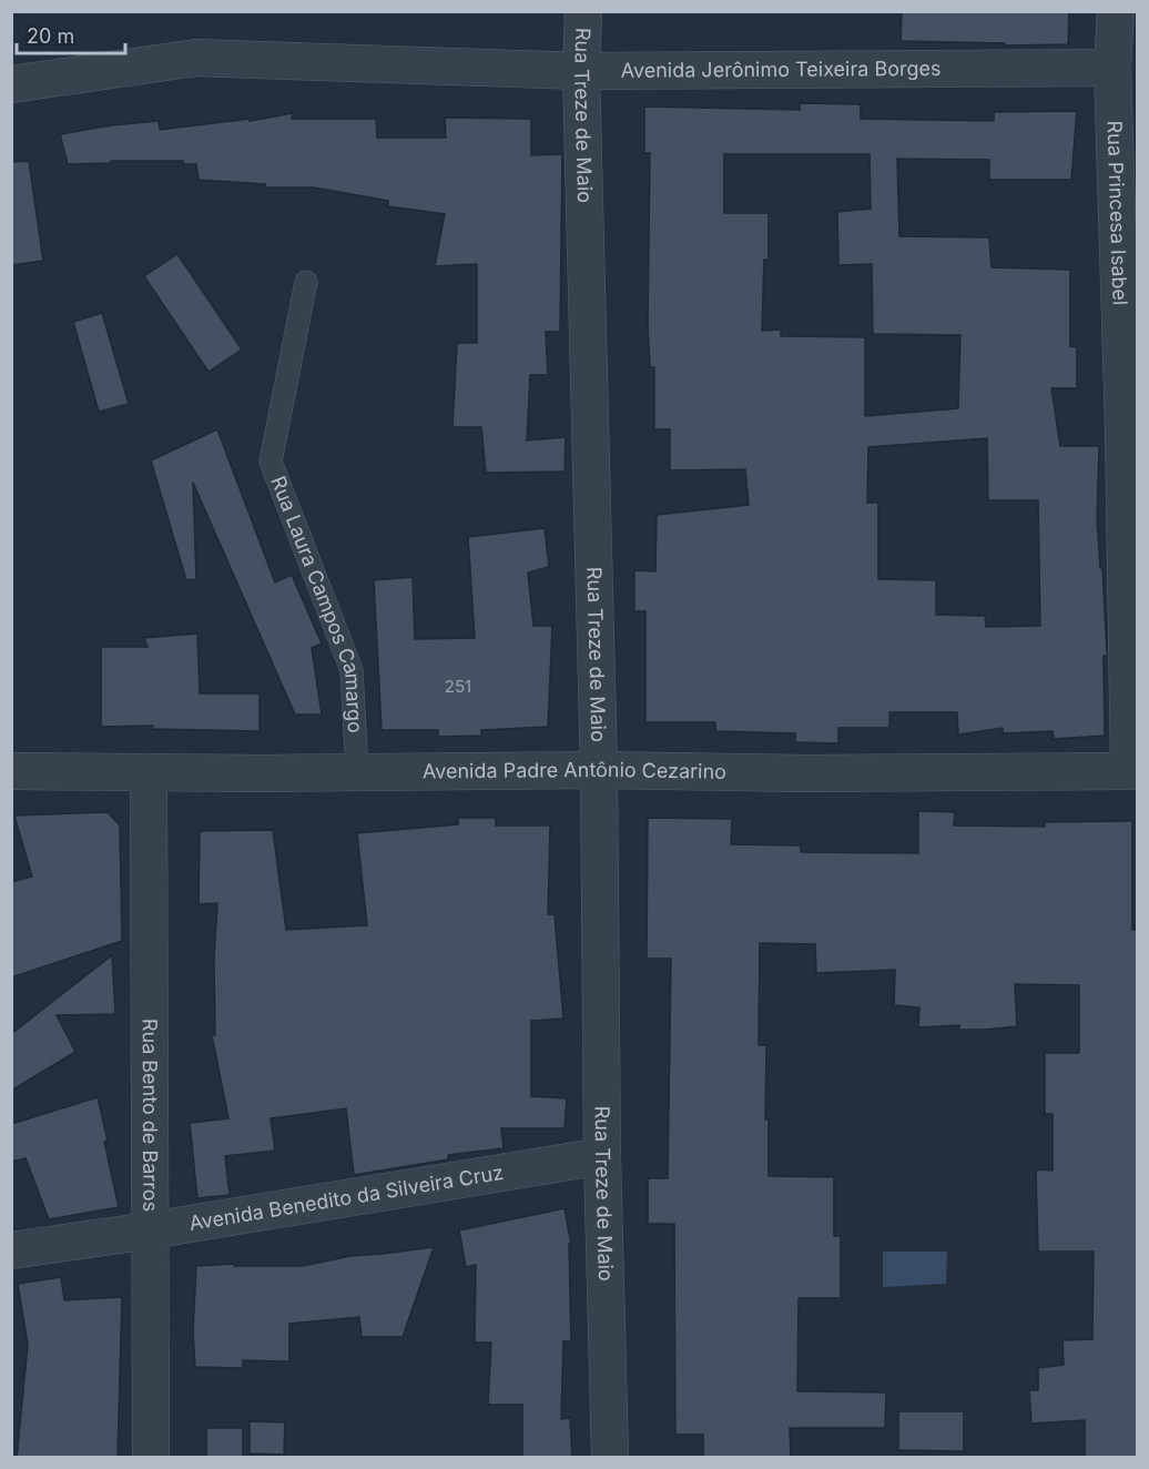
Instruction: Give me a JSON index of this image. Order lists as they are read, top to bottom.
{
  "streets": {
    "street": [
      "Avenida Jerônimo Teixeira Borges",
      "Rua Treze de Maio",
      "Rua Princesa Isabel",
      "Avenida Padre Antônio Cezarino",
      "Rua Bento de Barros",
      "Avenida Benedito da Silveira Cruz"
    ],
    "lane": ["Rua Laura Campos Camargo"]
  },
  "crossings": [
    ["Avenida Jerônimo Teixeira Borges", "Rua Treze de Maio"],
    ["Avenida Jerônimo Teixeira Borges", "Rua Princesa Isabel"],
    ["Rua Treze de Maio", "Avenida Padre Antônio Cezarino"],
    ["Rua Treze de Maio", "Avenida Benedito da Silveira Cruz"],
    ["Rua Princesa Isabel", "Avenida Padre Antônio Cezarino"],
    ["Rua Laura Campos Camargo", "Avenida Padre Antônio Cezarino"],
    ["Avenida Padre Antônio Cezarino", "Rua Bento de Barros"],
    ["Rua Bento de Barros", "Avenida Benedito da Silveira Cruz"]
  ],
  "house_numbers": ["251"],
  "scale_bar": "20 m"
}
